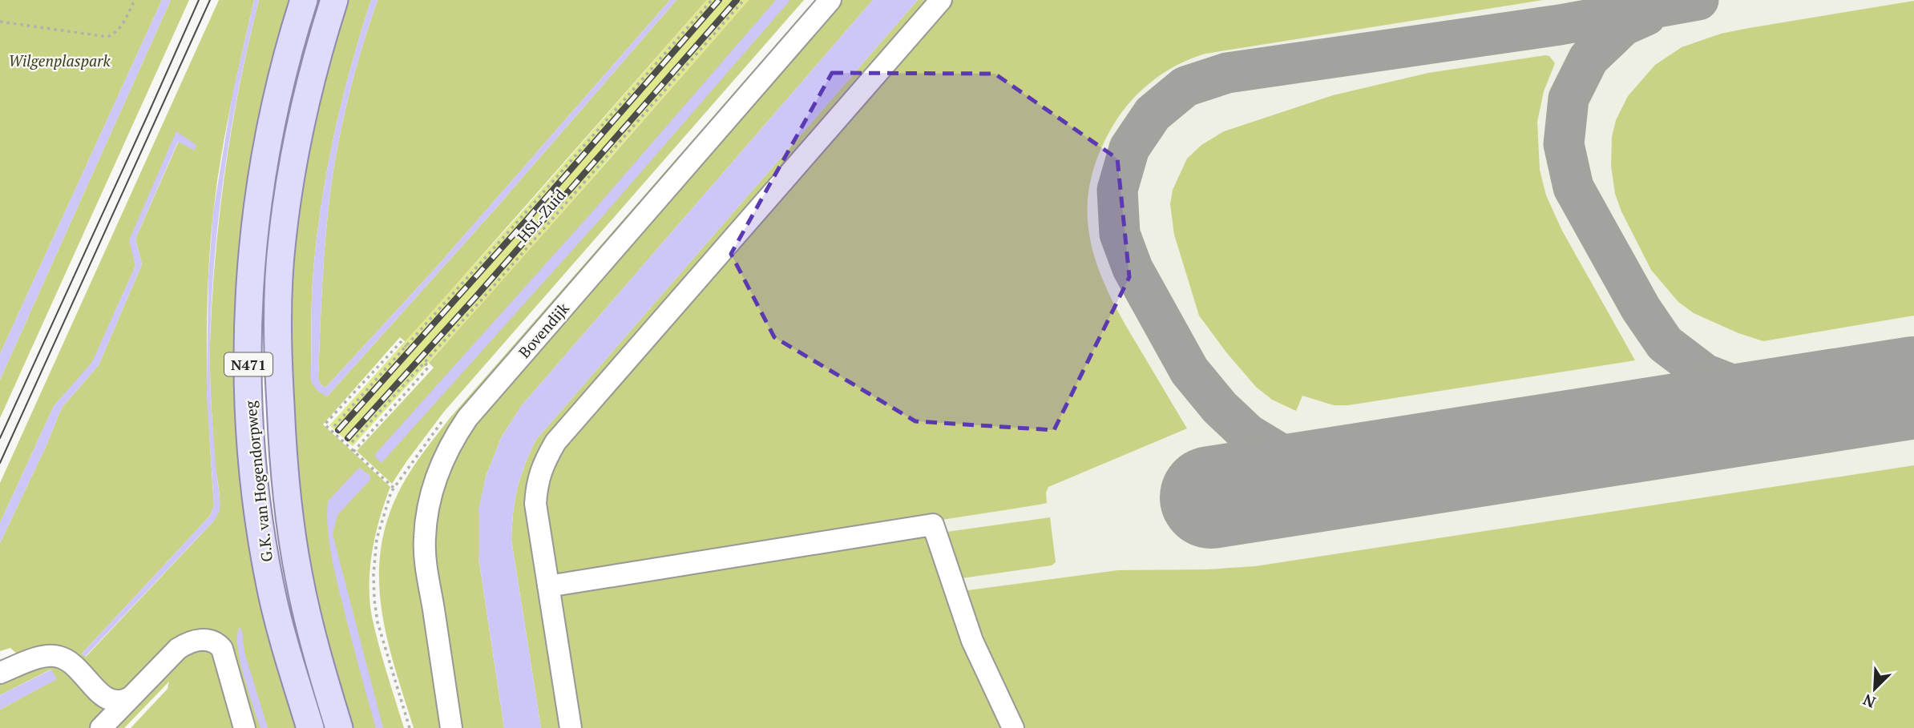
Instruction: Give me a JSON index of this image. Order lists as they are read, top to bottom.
{
  "streets": {
    "main road": ["N471", "G.K. van Hogendorpweg"],
    "street": ["Bovendijk"],
    "path": ["HSL-Zuid"]
  },
  "parks": ["Wilgenplaspark"],
  "north": "bottom left"
}
